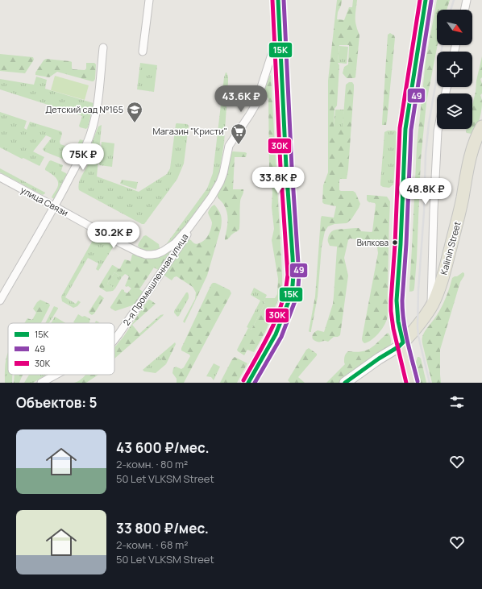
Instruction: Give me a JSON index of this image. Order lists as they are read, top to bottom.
{
  "streets": {
    "main road": ["Kalinin Street"],
    "street": ["улица Связи", "2-я Промышленная улица"]
  },
  "crossings": [
    ["улица Связи", "2-я Промышленная улица"]
  ],
  "places": {
    "school or university": ["Детский сад №165"],
    "supermarket": ["Магазин \"Кристи\""],
    "other": ["Вилкова"]
  },
  "lines": ["transit line 15К", "transit line 49", "transit line 30К"],
  "legend": ["15К", "49", "30К"],
  "north": "bottom right",
  "page": {
    "price": [
      "43.6K ₽",
      "75K ₽",
      "33.8K ₽",
      "48.8K ₽",
      "30.2K ₽"
    ],
    "heading": "Объектов: 5",
    "list": [
      {
        "name": "43 600 ₽/мес.",
        "note": "2-комн. · 80 m² · 50 Let VLKSM Street"
      },
      {
        "name": "33 800 ₽/мес.",
        "note": "2-комн. · 68 m² · 50 Let VLKSM Street"
      }
    ]
  }
}
